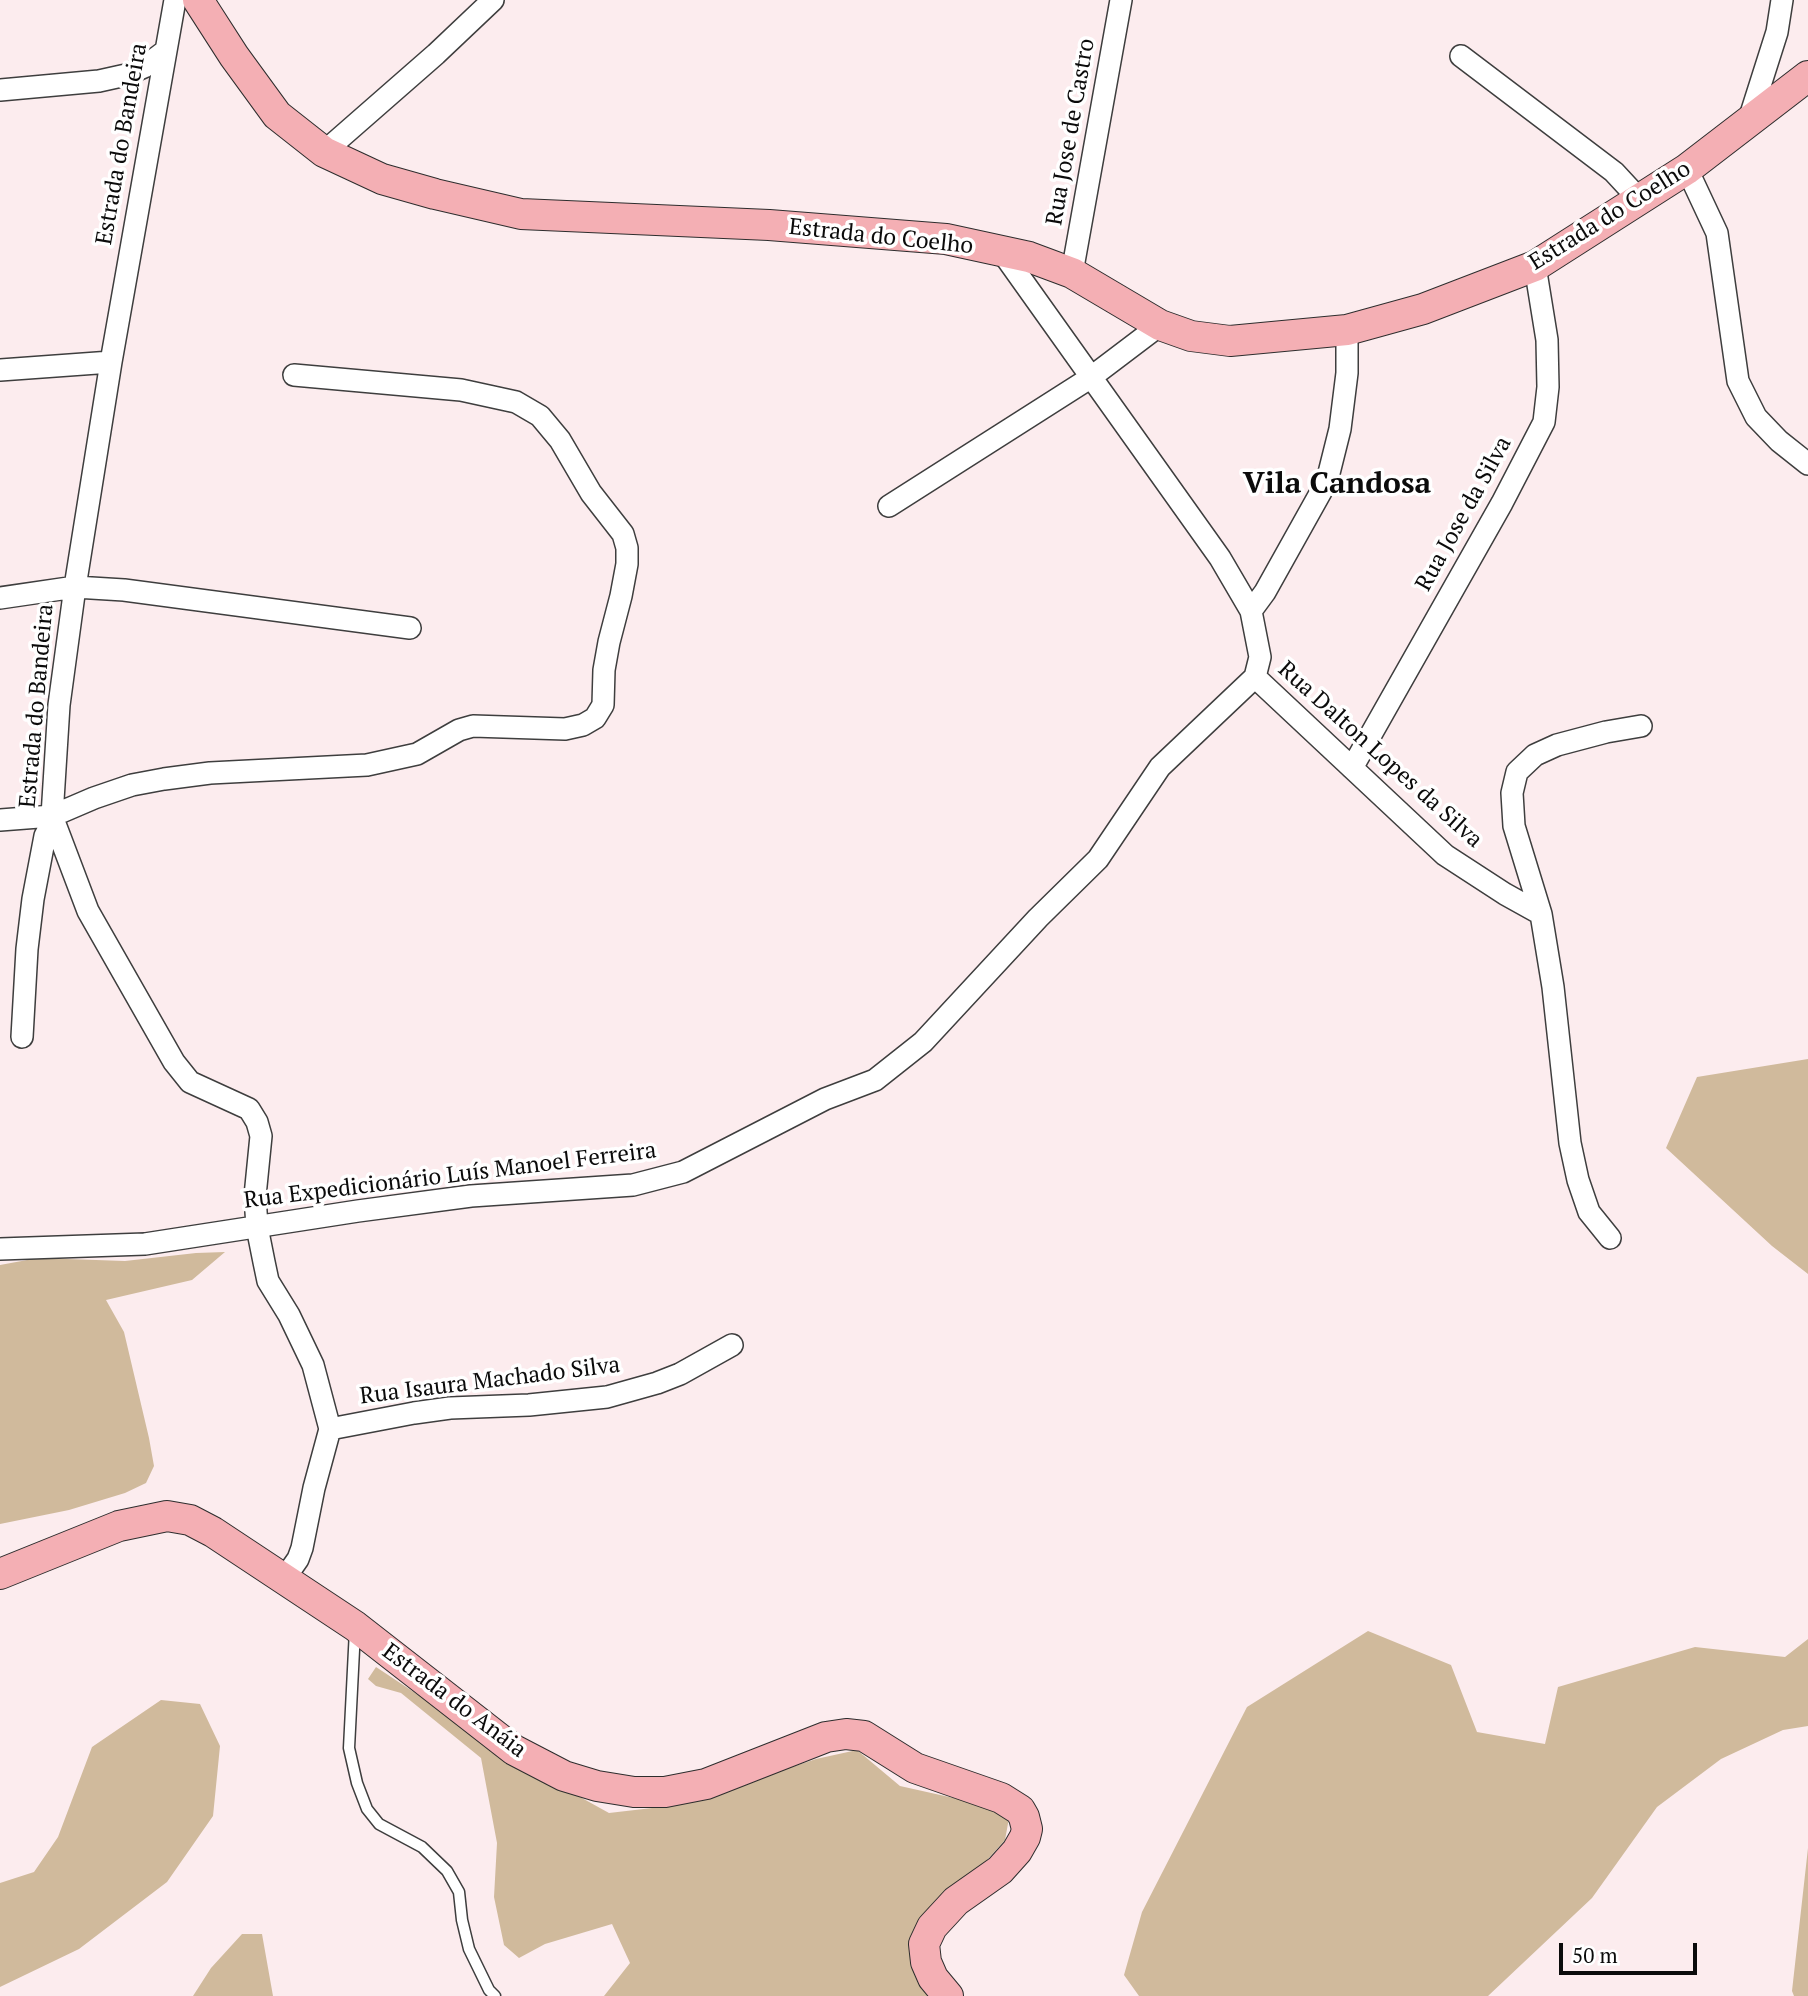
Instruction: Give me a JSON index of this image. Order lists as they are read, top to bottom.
{
  "streets": {
    "street": [
      "Rua Jose de Castro",
      "Estrada do Bandeira",
      "Estrada do Coelho",
      "Rua Jose da Silva",
      "Rua Dalton Lopes da Silva",
      "Rua Expedicionário Luís Manoel Ferreira",
      "Rua Isaura Machado Silva",
      "Estrada do Anáia"
    ]
  },
  "crossings": [
    ["Rua Jose de Castro", "Estrada do Coelho"],
    ["Estrada do Bandeira", "Rua Expedicionário Luís Manoel Ferreira"],
    ["Estrada do Bandeira", "Rua Isaura Machado Silva"],
    ["Estrada do Coelho", "Rua Jose da Silva"],
    ["Rua Jose da Silva", "Rua Dalton Lopes da Silva"],
    ["Rua Dalton Lopes da Silva", "Rua Expedicionário Luís Manoel Ferreira"]
  ],
  "districts": ["Vila Candosa"],
  "scale_bar": "50 m"
}
